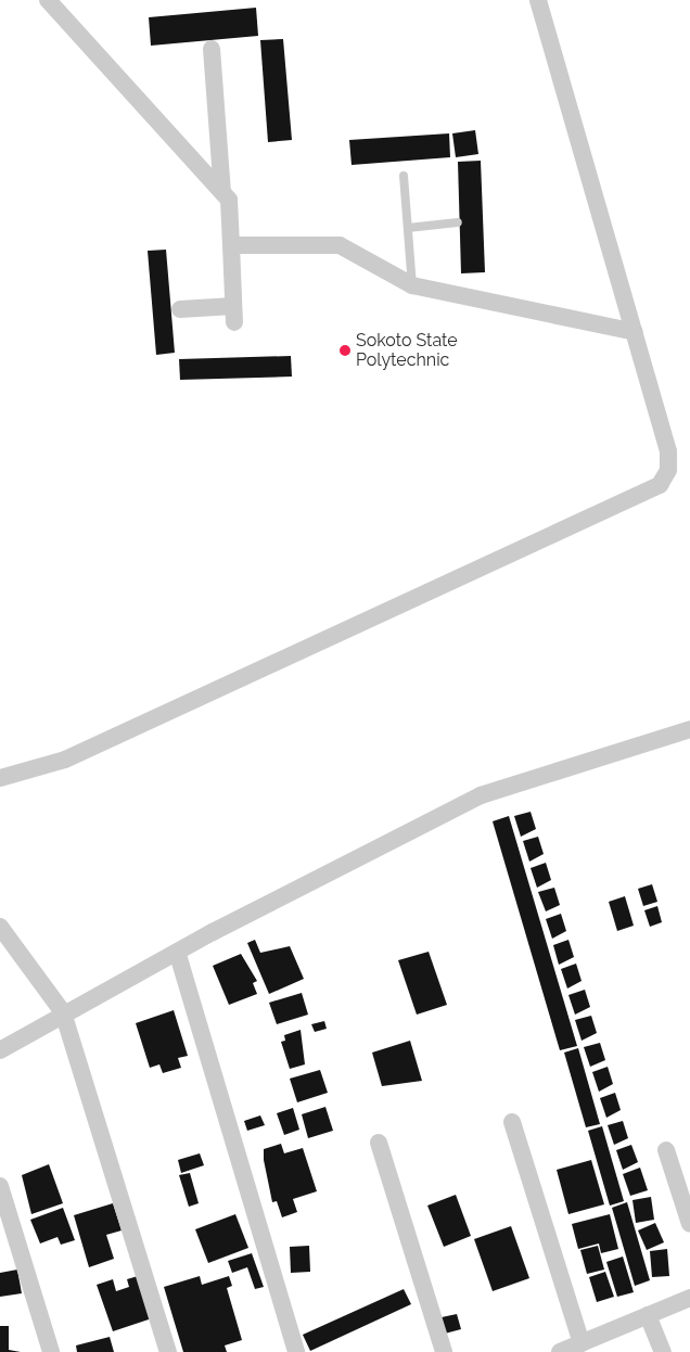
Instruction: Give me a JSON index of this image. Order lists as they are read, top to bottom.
{
  "places": ["Sokoto State Polytechnic"]
}
